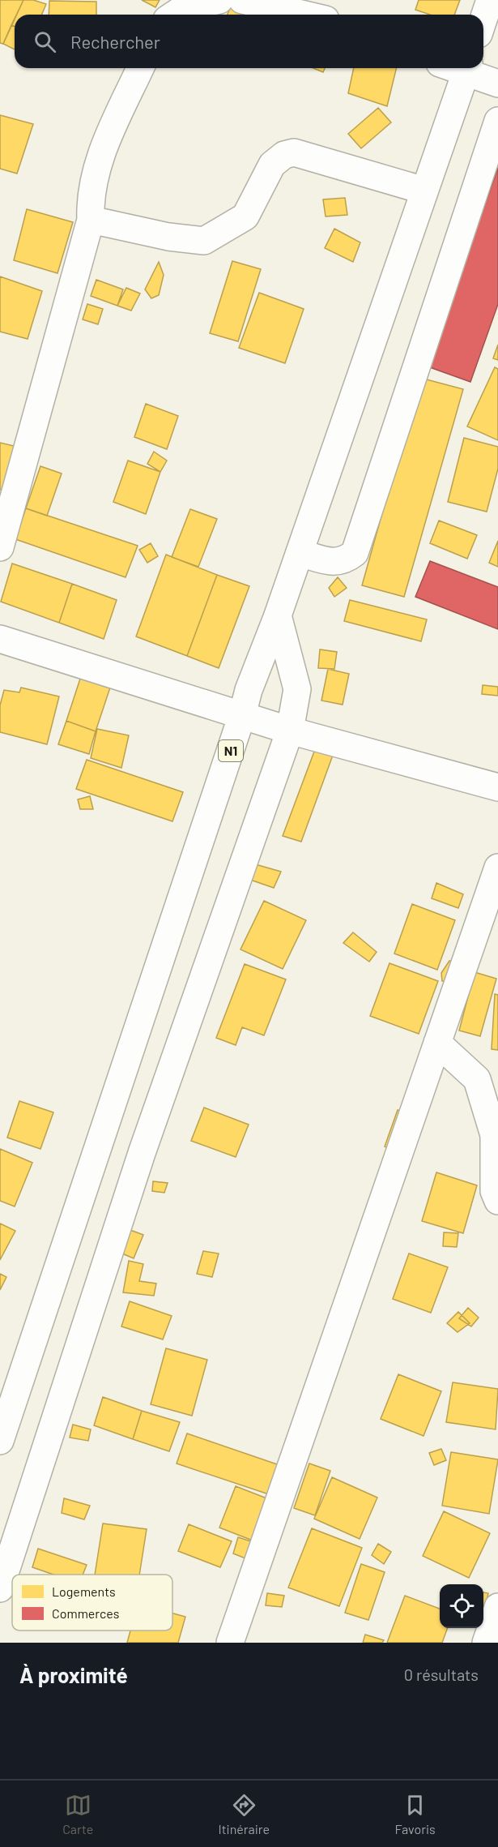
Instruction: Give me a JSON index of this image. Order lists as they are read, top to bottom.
{
  "streets": {
    "main road": ["N1"]
  },
  "legend": ["Logements", "Commerces"],
  "page": {
    "search": "Rechercher",
    "heading": ["À proximité", "0 résultats"],
    "nav": ["Carte", "Itinéraire", "Favoris"]
  }
}
